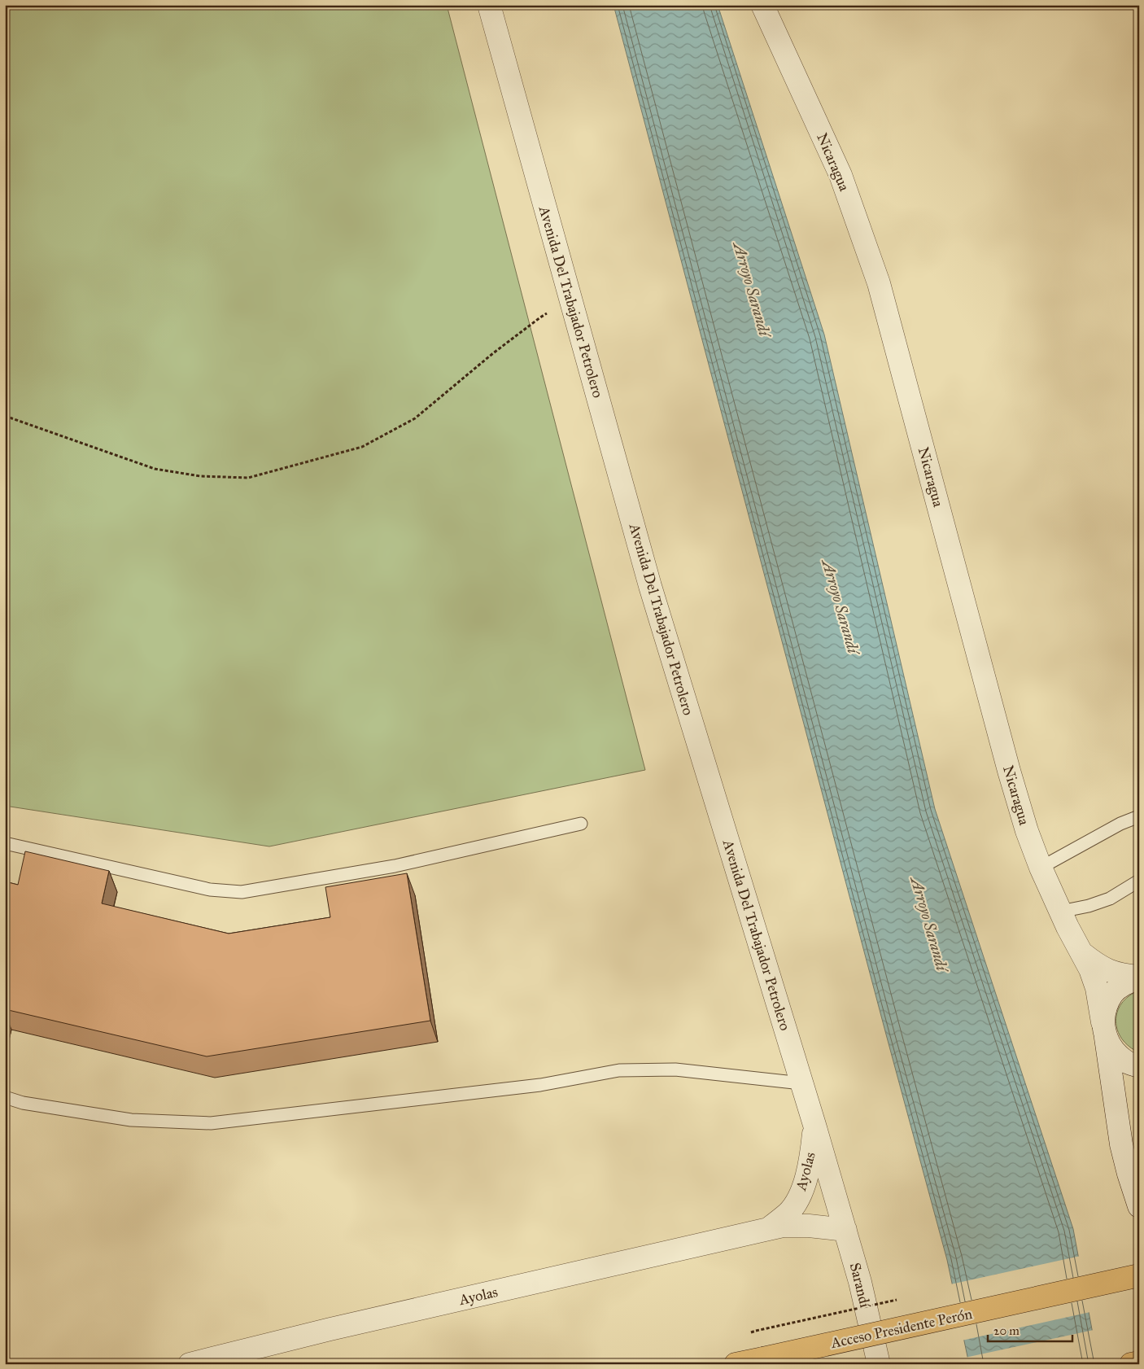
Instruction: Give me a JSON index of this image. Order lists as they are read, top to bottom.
{
  "streets": {
    "highway": ["Acceso Presidente Perón"],
    "street": [
      "Nicaragua",
      "Avenida Del Trabajador Petrolero",
      "Ayolas",
      "Sarandí"
    ]
  },
  "crossings": [
    ["Avenida Del Trabajador Petrolero", "Ayolas"],
    ["Avenida Del Trabajador Petrolero", "Sarandí"],
    ["Ayolas", "Sarandí"]
  ],
  "water": ["Arroyo Sarandí"],
  "scale_bar": "20 m"
}
